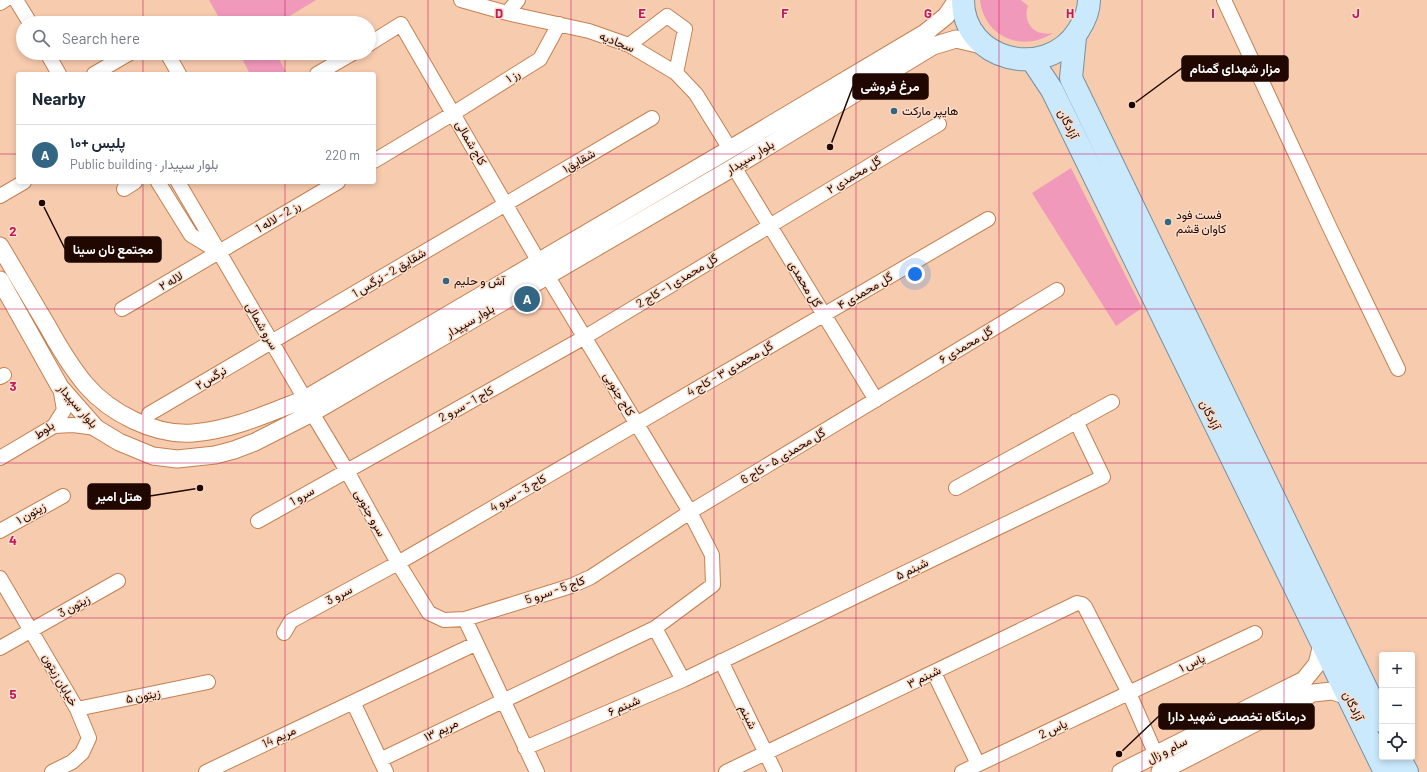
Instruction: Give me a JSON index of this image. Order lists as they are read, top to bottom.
{
  "streets": {
    "main road": ["آزادگان"],
    "street": [
      "سجادیه",
      "رز ۱",
      "کاج شمالی",
      "بلوار سپیدار",
      "شقایق۱",
      "گل محمدی ۲",
      "رز 2 - لاله 1",
      "شقایق 2 - نرگس 1",
      "لاله ۲",
      "گل محمدی ۱ - کاج 2",
      "گل محمدی",
      "گل محمدی ۴",
      "سرو شمالی",
      "گل محمدی ۶",
      "گل محمدی ۳ - کاج 4",
      "نرگس۲",
      "کاج جنوبی",
      "کاج 1 - سرو 2",
      "بلوط",
      "گل محمدی ۵ - کاج 6",
      "کاج 3 - سرو 4",
      "سرو 1",
      "زیتون ۱",
      "سرو جنوبی",
      "شبنم ۵",
      "کاج 5 - سرو 5",
      "سرو 3",
      "زیتون 3",
      "یاس ۱",
      "شبنم ۳",
      "خیابان زیتون",
      "زیتون ۵",
      "شبنم ۶",
      "شبنم",
      "یاس 2",
      "مریم ۱۳",
      "مریم 14",
      "سام و زال"
    ]
  },
  "crossings": [
    ["سجادیه", "رز ۱"],
    ["سجادیه", "بلوار سپیدار"],
    ["رز ۱", "کاج شمالی"],
    ["آزادگان", "سام و زال"],
    ["کاج شمالی", "بلوار سپیدار"],
    ["کاج شمالی", "شقایق۱"],
    ["کاج شمالی", "شقایق 2 - نرگس 1"],
    ["کاج شمالی", "کاج جنوبی"],
    ["بلوار سپیدار", "گل محمدی"],
    ["بلوار سپیدار", "سرو شمالی"],
    ["بلوار سپیدار", "کاج جنوبی"],
    ["بلوار سپیدار", "بلوط"],
    ["بلوار سپیدار", "سرو جنوبی"],
    ["شقایق۱", "شقایق 2 - نرگس 1"],
    ["گل محمدی ۲", "گل محمدی ۱ - کاج 2"],
    ["گل محمدی ۲", "گل محمدی"],
    ["رز 2 - لاله 1", "لاله ۲"],
    ["رز 2 - لاله 1", "سرو شمالی"],
    ["شقایق 2 - نرگس 1", "سرو شمالی"],
    ["شقایق 2 - نرگس 1", "نرگس۲"],
    ["لاله ۲", "سرو شمالی"],
    ["گل محمدی ۱ - کاج 2", "گل محمدی"],
    ["گل محمدی ۱ - کاج 2", "کاج جنوبی"],
    ["گل محمدی ۱ - کاج 2", "کاج 1 - سرو 2"],
    ["گل محمدی", "گل محمدی ۴"],
    ["گل محمدی", "گل محمدی ۶"],
    ["گل محمدی", "گل محمدی ۳ - کاج 4"],
    ["گل محمدی", "گل محمدی ۵ - کاج 6"],
    ["گل محمدی ۴", "گل محمدی ۳ - کاج 4"],
    ["سرو شمالی", "نرگس۲"],
    ["سرو شمالی", "سرو جنوبی"],
    ["گل محمدی ۶", "گل محمدی ۵ - کاج 6"],
    ["گل محمدی ۳ - کاج 4", "کاج جنوبی"],
    ["گل محمدی ۳ - کاج 4", "کاج 3 - سرو 4"],
    ["کاج جنوبی", "کاج 1 - سرو 2"],
    ["کاج جنوبی", "گل محمدی ۵ - کاج 6"],
    ["کاج جنوبی", "کاج 3 - سرو 4"],
    ["کاج جنوبی", "کاج 5 - سرو 5"],
    ["کاج جنوبی", "مریم ۱۳"],
    ["کاج 1 - سرو 2", "سرو 1"],
    ["کاج 1 - سرو 2", "سرو جنوبی"],
    ["گل محمدی ۵ - کاج 6", "کاج 5 - سرو 5"],
    ["کاج 3 - سرو 4", "سرو جنوبی"],
    ["کاج 3 - سرو 4", "سرو 3"],
    ["سرو 1", "سرو جنوبی"],
    ["سرو جنوبی", "کاج 5 - سرو 5"],
    ["سرو جنوبی", "سرو 3"],
    ["شبنم ۵", "شبنم ۶"],
    ["شبنم ۵", "شبنم"],
    ["زیتون 3", "خیابان زیتون"],
    ["یاس ۱", "شبنم ۳"],
    ["یاس ۱", "یاس 2"],
    ["شبنم ۳", "شبنم"],
    ["شبنم ۳", "یاس 2"],
    ["خیابان زیتون", "زیتون ۵"],
    ["شبنم ۶", "شبنم"]
  ],
  "places": [
    "مزار شهدای گمنام",
    "هایپر مارکت",
    "مرغ فروشی",
    "مجتمع نان سینا",
    "فست فود كاوان قشم",
    "آش و حلیم",
    "هتل امیر",
    "درمانگاه تخصصى شهید دارا"
  ],
  "page": {
    "search": "Search here",
    "heading": "Nearby",
    "list": [
      {
        "mark": "A",
        "name": "پلیس +۱۰",
        "note": "Public building · بلوار سپیدار",
        "value": "220 m"
      }
    ],
    "pins": "A",
    "map_buttons": ["+", "−"]
  },
  "grid": {
    "columns": [
      "D",
      "E",
      "F",
      "G",
      "H",
      "I",
      "J"
    ],
    "rows": [
      "2",
      "3",
      "4",
      "5"
    ]
  }
}
